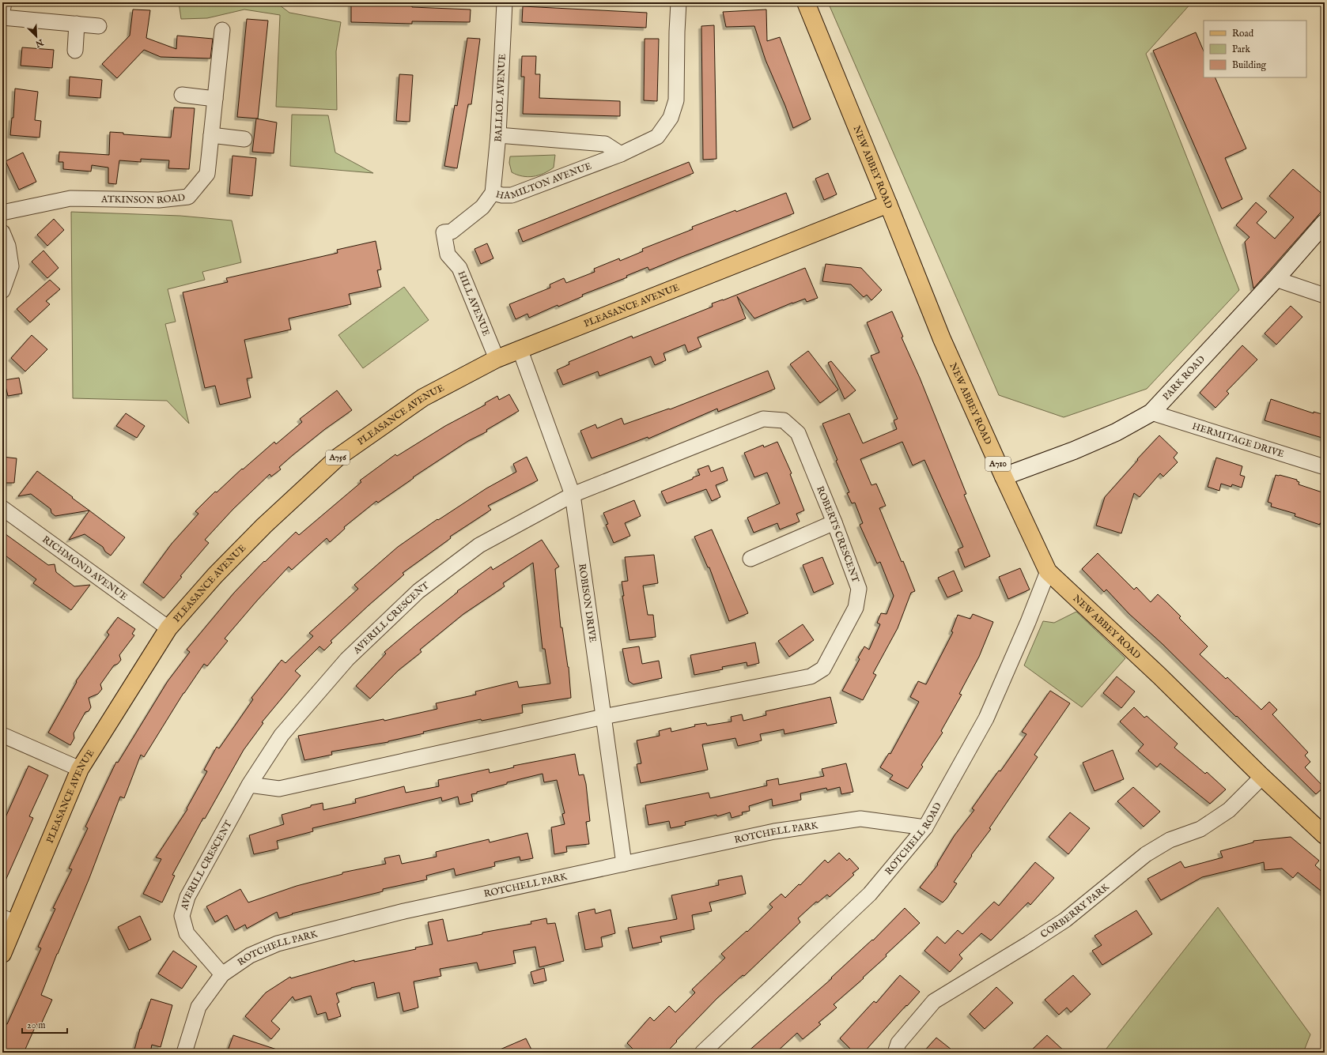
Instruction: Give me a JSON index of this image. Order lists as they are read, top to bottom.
{
  "streets": {
    "main road": [
      "NEW ABBEY ROAD",
      "PLEASANCE AVENUE",
      "A756",
      "A710"
    ],
    "street": [
      "BALLIOL AVENUE",
      "HAMILTON AVENUE",
      "ATKINSON ROAD",
      "HILL AVENUE",
      "PARK ROAD",
      "HERMITAGE DRIVE",
      "ROBERTS CRESCENT",
      "RICHMOND AVENUE",
      "ROBISON DRIVE",
      "AVERILL CRESCENT",
      "ROTCHELL PARK",
      "ROTCHELL ROAD",
      "CORBERRY PARK"
    ]
  },
  "crossings": [
    ["BALLIOL AVENUE", "HAMILTON AVENUE"],
    ["NEW ABBEY ROAD", "PLEASANCE AVENUE"],
    ["NEW ABBEY ROAD", "PARK ROAD"],
    ["NEW ABBEY ROAD", "ROTCHELL ROAD"],
    ["NEW ABBEY ROAD", "CORBERRY PARK"],
    ["HAMILTON AVENUE", "HILL AVENUE"],
    ["HILL AVENUE", "PLEASANCE AVENUE"],
    ["PLEASANCE AVENUE", "RICHMOND AVENUE"],
    ["PLEASANCE AVENUE", "ROBISON DRIVE"],
    ["PARK ROAD", "HERMITAGE DRIVE"],
    ["ROBERTS CRESCENT", "ROBISON DRIVE"],
    ["ROBERTS CRESCENT", "AVERILL CRESCENT"],
    ["ROBISON DRIVE", "AVERILL CRESCENT"],
    ["ROBISON DRIVE", "ROTCHELL PARK"],
    ["AVERILL CRESCENT", "ROTCHELL PARK"],
    ["ROTCHELL PARK", "ROTCHELL ROAD"]
  ],
  "legend": ["Road", "Park", "Building"],
  "scale_bar": "20 m",
  "north": "bottom right"
}
